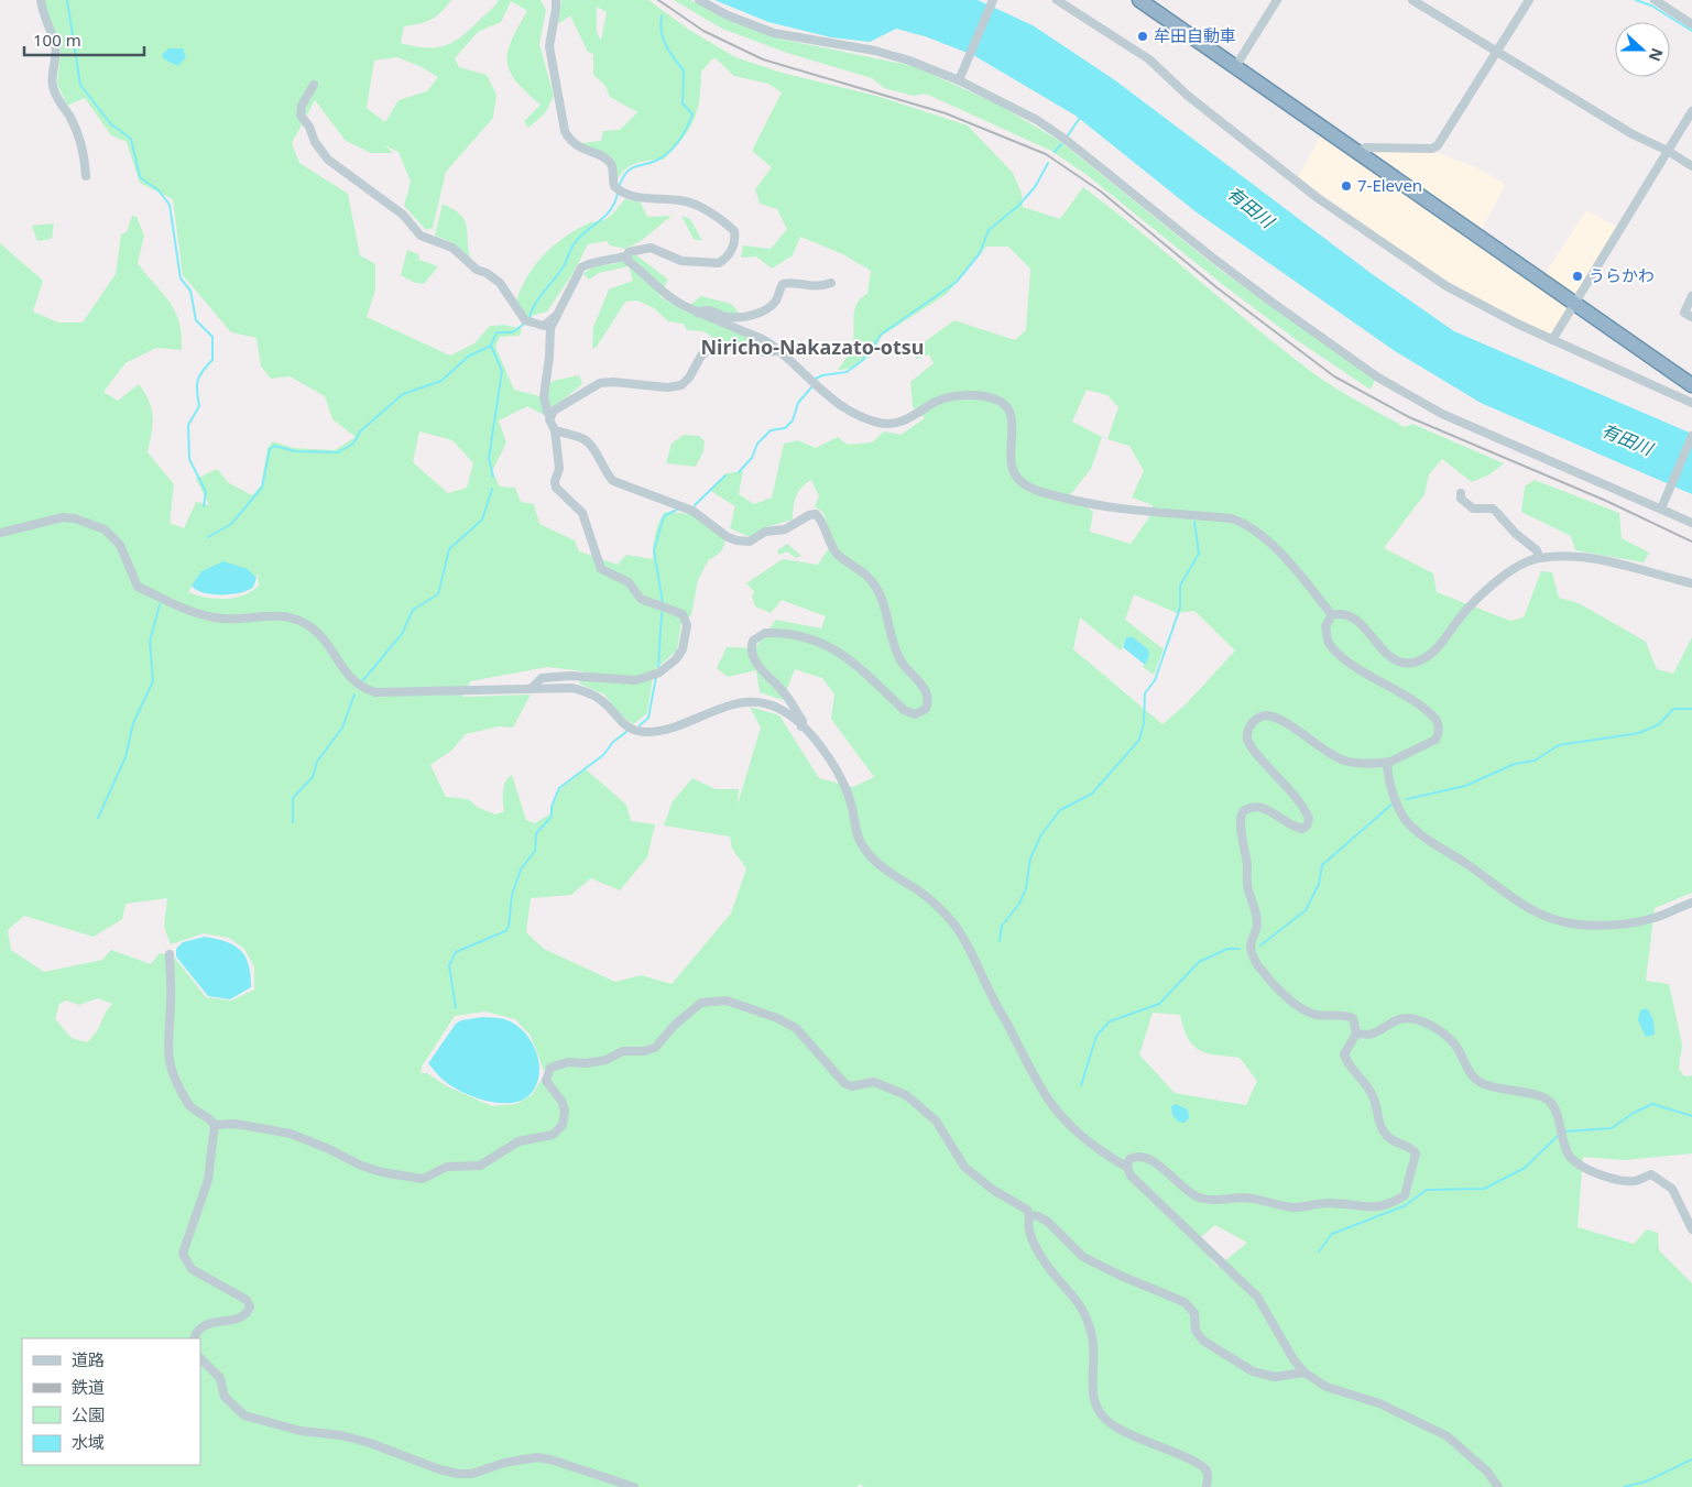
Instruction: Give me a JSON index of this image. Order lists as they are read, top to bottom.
{
  "districts": ["Niricho-Nakazato-otsu"],
  "water": ["有田川"],
  "places": ["牟田自動車", "7-Eleven", "うらかわ"],
  "legend": [
    "道路",
    "鉄道",
    "公園",
    "水域"
  ],
  "scale_bar": "100 m",
  "north": "right"
}
